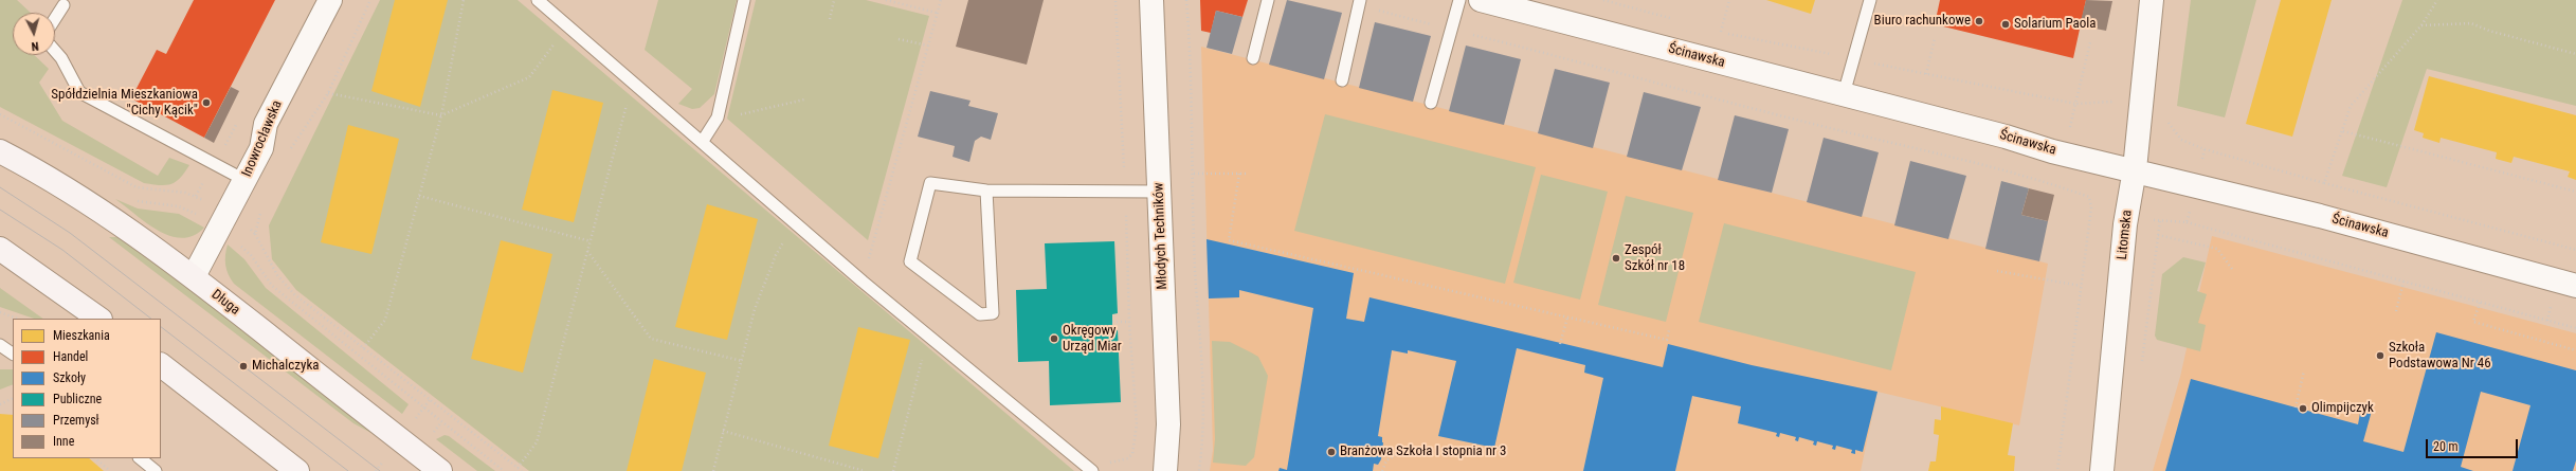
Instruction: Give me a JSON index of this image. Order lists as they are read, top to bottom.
{
  "streets": {
    "street": [
      "Ścinawska",
      "Inowrocławska",
      "Litomska",
      "Młodych Techników",
      "Długa"
    ]
  },
  "crossings": [
    ["Ścinawska", "Litomska"],
    ["Inowrocławska", "Długa"]
  ],
  "places": [
    "Biuro rachunkowe",
    "Solarium Paola",
    "Spółdzielnia Mieszkaniowa \"Cichy Kącik\"",
    "Zespół Szkół nr 18",
    "Okręgowy Urząd Miar",
    "Szkoła Podstawowa Nr 46",
    "Michalczyka",
    "Olimpijczyk",
    "Branżowa Szkoła I stopnia nr 3"
  ],
  "legend": [
    "Mieszkania",
    "Handel",
    "Szkoły",
    "Publiczne",
    "Przemysł",
    "Inne"
  ],
  "scale_bar": "20 m",
  "north": "bottom"
}
